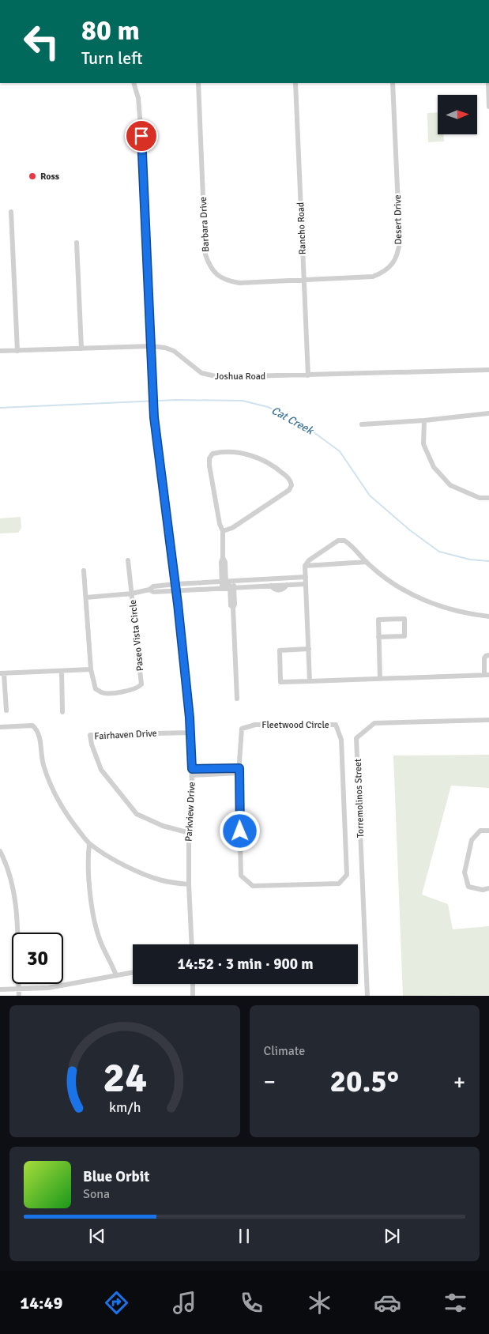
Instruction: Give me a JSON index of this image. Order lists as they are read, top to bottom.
{
  "streets": {
    "street": [
      "Desert Drive",
      "Barbara Drive",
      "Rancho Road",
      "Joshua Road",
      "Paseo Vista Circle",
      "Fleetwood Circle",
      "Fairhaven Drive",
      "Torremolinos Street",
      "Parkview Drive"
    ]
  },
  "crossings": [
    ["Desert Drive", "Barbara Drive"],
    ["Desert Drive", "Rancho Road"],
    ["Barbara Drive", "Rancho Road"],
    ["Rancho Road", "Joshua Road"],
    ["Joshua Road", "Parkview Drive"],
    ["Fairhaven Drive", "Parkview Drive"]
  ],
  "water": ["Cat Creek"],
  "places": ["Ross"],
  "north": "right",
  "page": {
    "turn": ["80 m", "Turn left"],
    "limit": "30",
    "trip": "14:52 · 3 min · 900 m",
    "tile": "Climate",
    "heat": ["−", "20.5°", "+"],
    "song": ["Blue Orbit", "Sona"],
    "tabs": "14:49",
    "gauge": ["24", "km/h"]
  }
}
